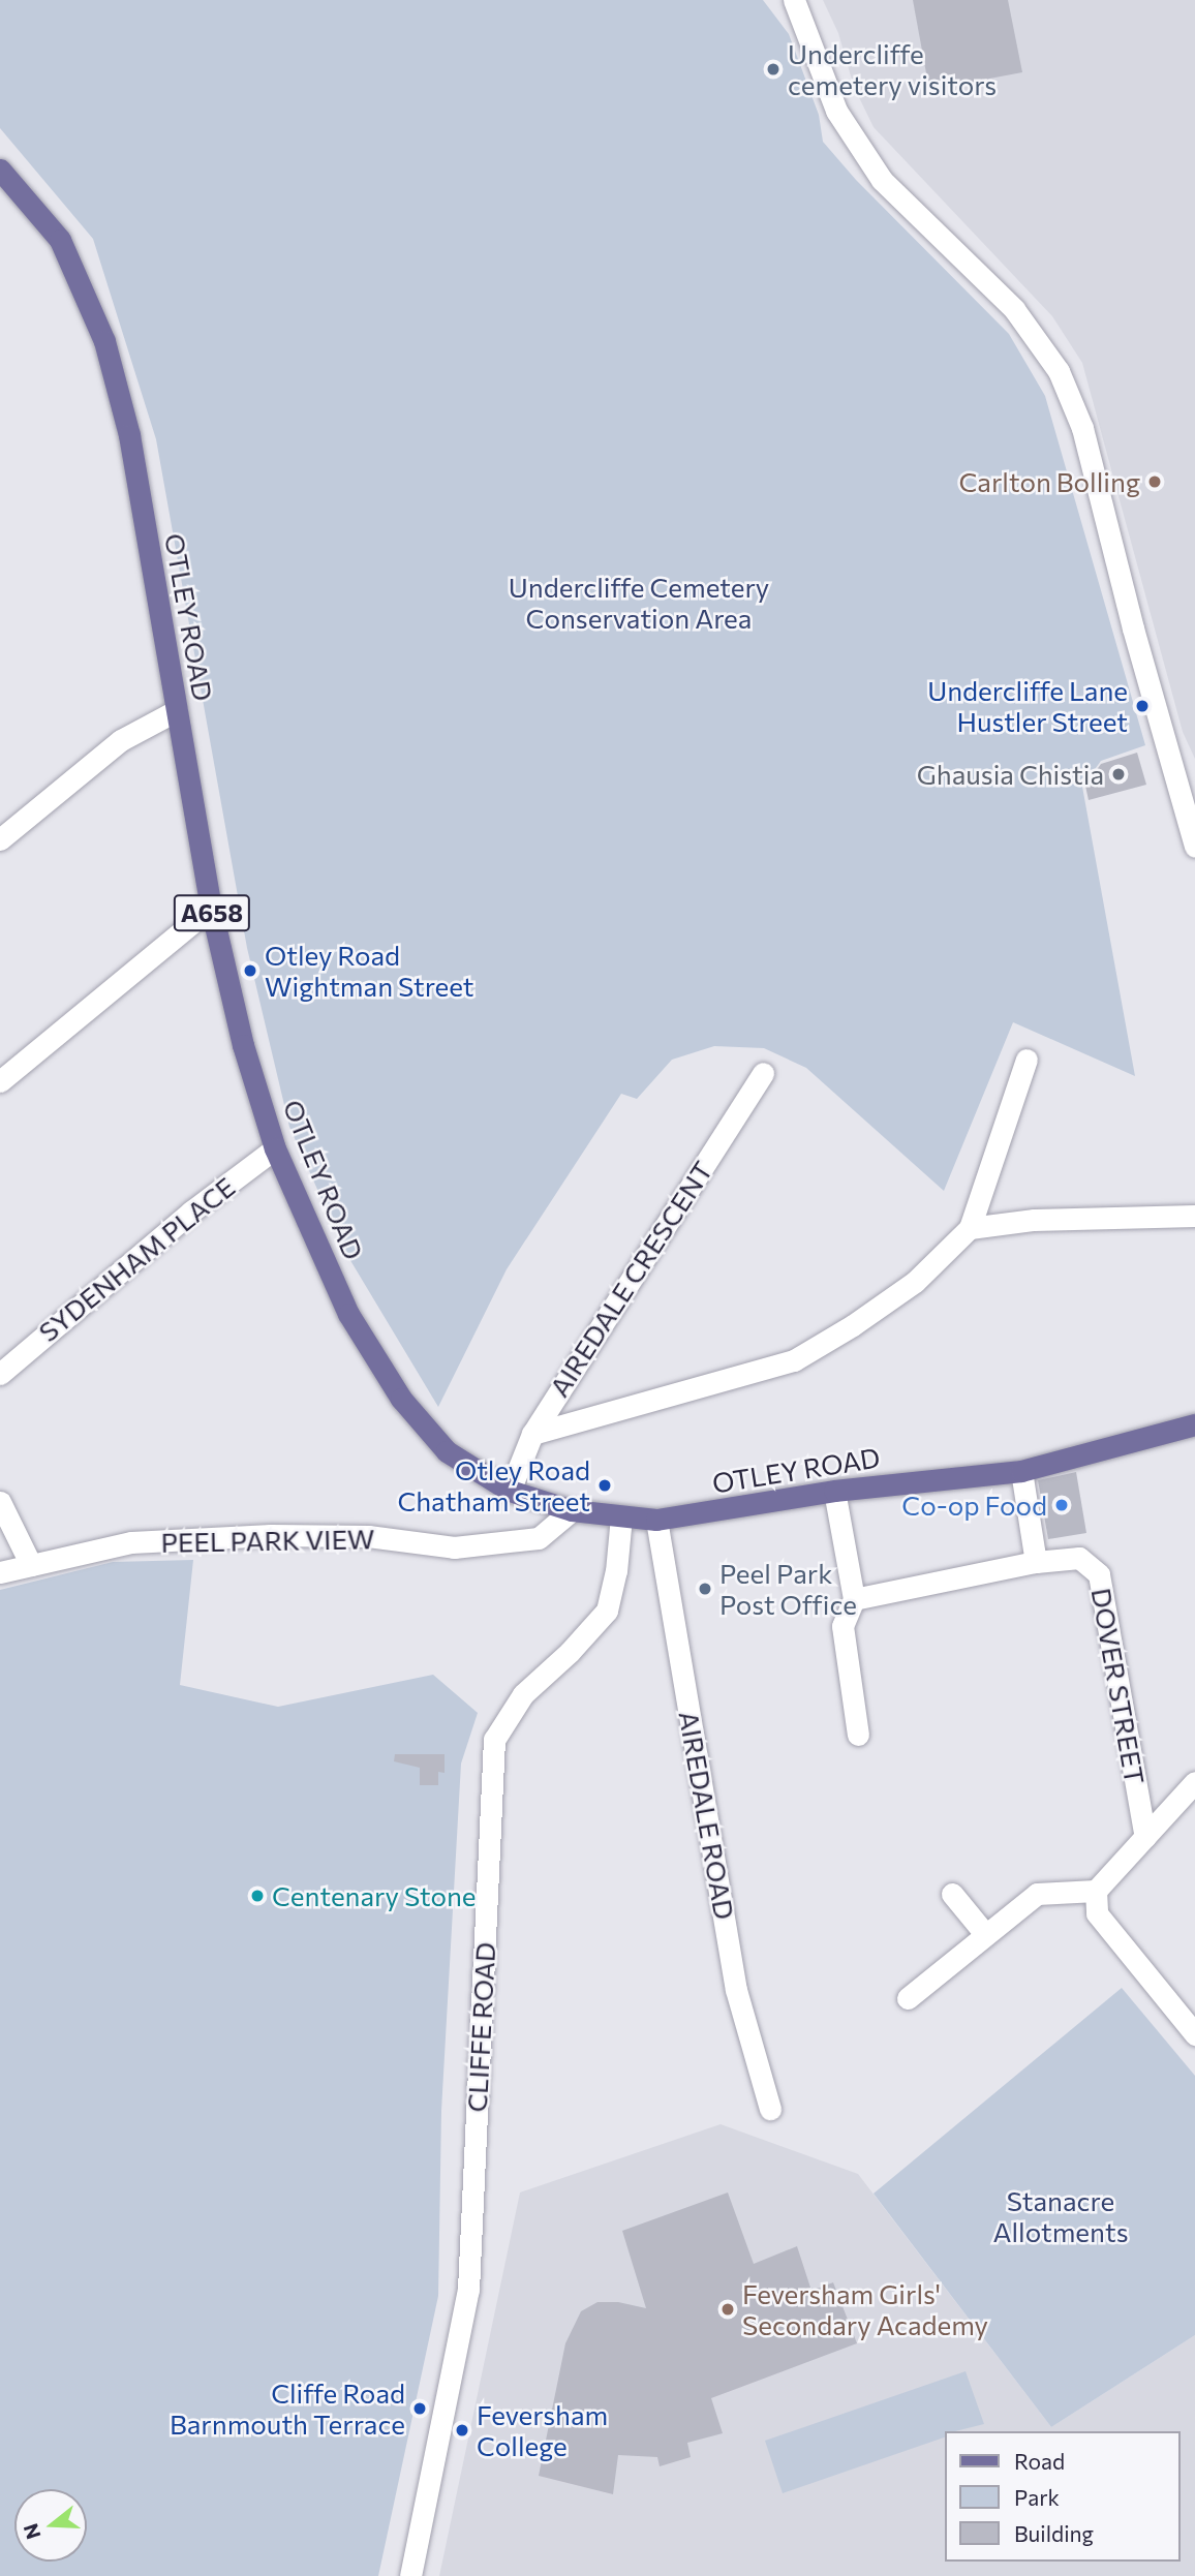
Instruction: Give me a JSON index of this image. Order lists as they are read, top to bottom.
{
  "streets": {
    "main road": ["OTLEY ROAD", "A658"],
    "street": [
      "SYDENHAM PLACE",
      "AIREDALE CRESCENT",
      "PEEL PARK VIEW",
      "DOVER STREET",
      "AIREDALE ROAD",
      "CLIFFE ROAD"
    ]
  },
  "crossings": [
    ["OTLEY ROAD", "SYDENHAM PLACE"],
    ["OTLEY ROAD", "AIREDALE CRESCENT"],
    ["OTLEY ROAD", "PEEL PARK VIEW"],
    ["OTLEY ROAD", "AIREDALE ROAD"],
    ["OTLEY ROAD", "CLIFFE ROAD"]
  ],
  "parks": ["Undercliffe Cemetery Conservation Area", "Stanacre Allotments"],
  "places": [
    "Undercliffe cemetery visitors",
    "Carlton Bolling",
    "Undercliffe Lane Hustler Street",
    "Ghausia Chistia",
    "Otley Road Wightman Street",
    "Otley Road Chatham Street",
    "Co-op Food",
    "Peel Park Post Office",
    "Centenary Stone",
    "Feversham Girls' Secondary Academy",
    "Cliffe Road Barnmouth Terrace",
    "Feversham College"
  ],
  "legend": ["Road", "Park", "Building"],
  "north": "left"
}
